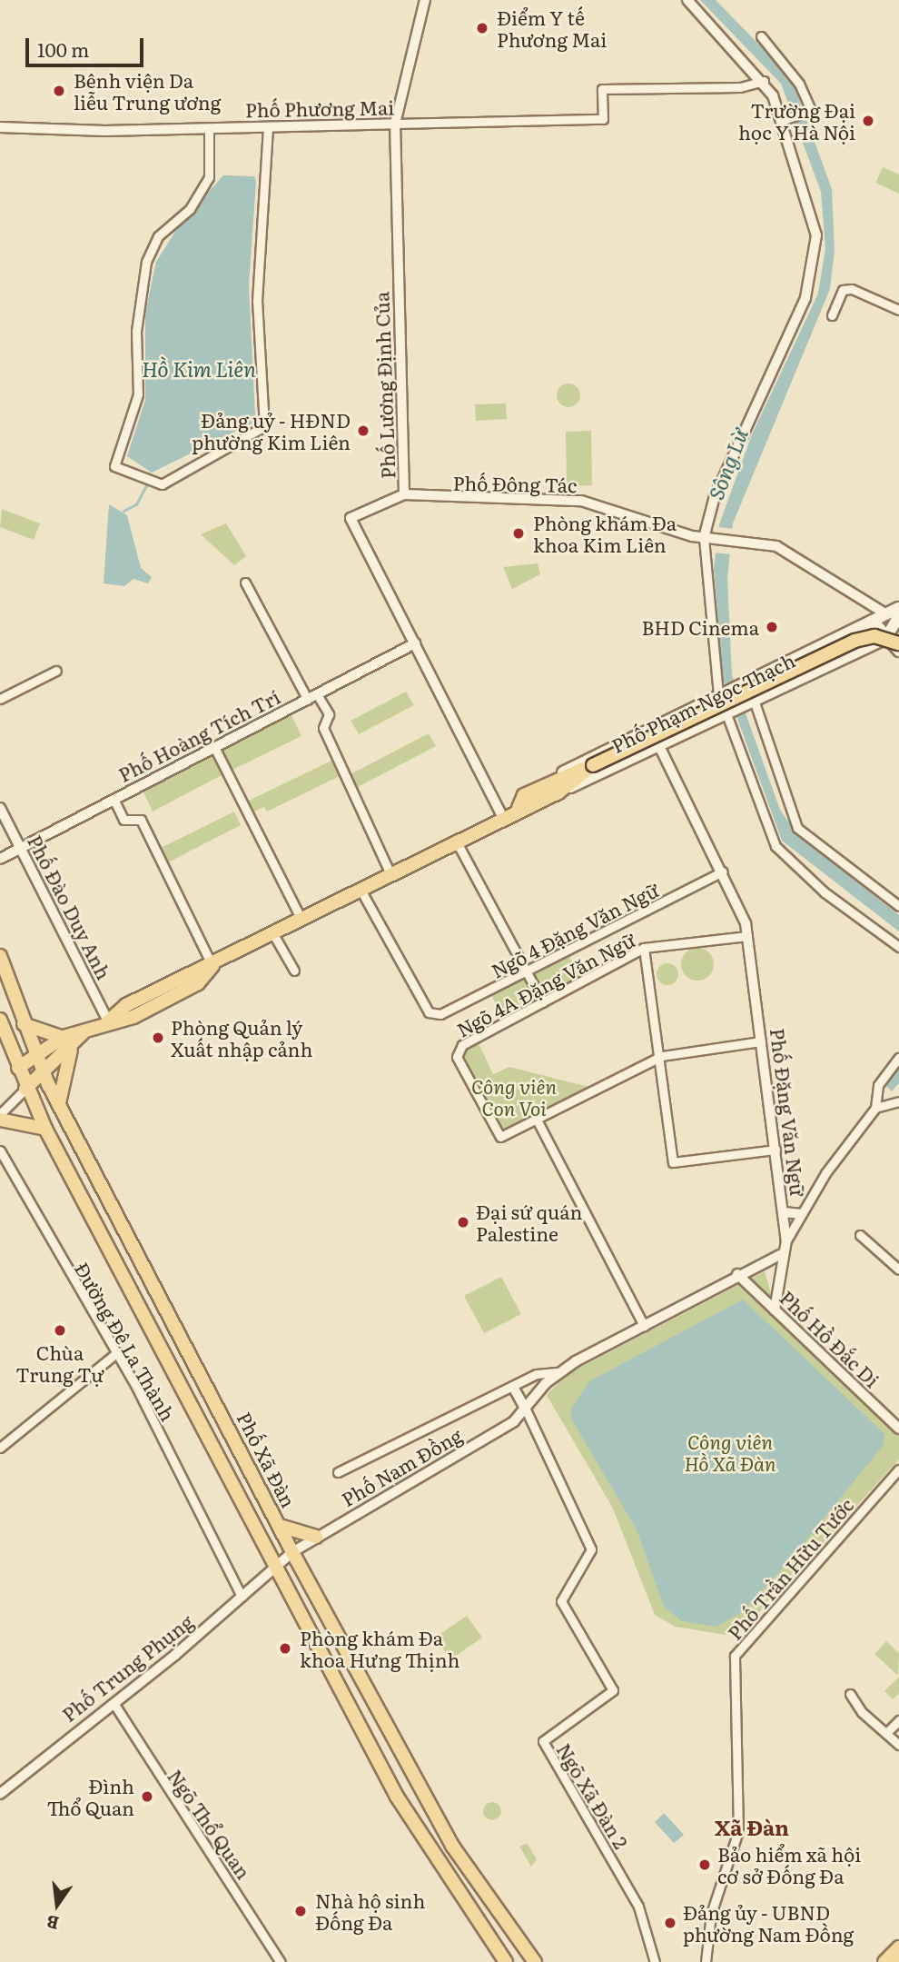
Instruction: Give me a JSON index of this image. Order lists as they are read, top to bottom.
{
  "streets": {
    "main road": ["Phố Phạm Ngọc Thạch", "Phố Xã Đàn"],
    "street": [
      "Phố Phương Mai",
      "Phố Lương Định Của",
      "Phố Đông Tác",
      "Phố Hoàng Tích Trí",
      "Phố Đào Duy Anh",
      "Ngõ 4 Đặng Văn Ngữ",
      "Ngõ 4A Đặng Văn Ngữ",
      "Phố Đặng Văn Ngữ",
      "Phố Hồ Đắc Di",
      "Đường Đê La Thành",
      "Phố Nam Đồng",
      "Phố Trần Hữu Tước",
      "Phố Trung Phụng",
      "Ngõ Xã Đàn 2",
      "Ngõ Thổ Quan"
    ]
  },
  "crossings": [
    ["Phố Phương Mai", "Phố Lương Định Của"],
    ["Phố Lương Định Của", "Phố Đông Tác"],
    ["Phố Lương Định Của", "Phố Phạm Ngọc Thạch"],
    ["Phố Lương Định Của", "Phố Hoàng Tích Trí"],
    ["Phố Đông Tác", "Phố Phạm Ngọc Thạch"],
    ["Phố Phạm Ngọc Thạch", "Phố Đào Duy Anh"],
    ["Phố Phạm Ngọc Thạch", "Ngõ 4 Đặng Văn Ngữ"],
    ["Phố Phạm Ngọc Thạch", "Phố Đặng Văn Ngữ"],
    ["Phố Phạm Ngọc Thạch", "Phố Xã Đàn"],
    ["Phố Hoàng Tích Trí", "Phố Đào Duy Anh"],
    ["Ngõ 4 Đặng Văn Ngữ", "Phố Đặng Văn Ngữ"],
    ["Ngõ 4A Đặng Văn Ngữ", "Phố Đặng Văn Ngữ"],
    ["Phố Đặng Văn Ngữ", "Phố Hồ Đắc Di"],
    ["Đường Đê La Thành", "Phố Trung Phụng"],
    ["Phố Xã Đàn", "Phố Nam Đồng"],
    ["Phố Nam Đồng", "Phố Trung Phụng"],
    ["Phố Nam Đồng", "Ngõ Xã Đàn 2"],
    ["Phố Trung Phụng", "Ngõ Thổ Quan"]
  ],
  "districts": ["Xã Đàn"],
  "water": ["Hồ Kim Liên", "Sông Lừ"],
  "parks": ["Công viên Con Voi", "Công viên Hồ Xã Đàn"],
  "places": [
    "Điểm Y tế Phương Mai",
    "Bệnh viện Da liễu Trung ương",
    "Trường Đại học Y Hà Nội",
    "Đảng uỷ - HĐND phường Kim Liên",
    "Phòng khám Đa khoa Kim Liên",
    "BHD Cinema",
    "Phòng Quản lý Xuất nhập cảnh",
    "Đại sứ quán Palestine",
    "Chùa Trung Tự",
    "Phòng khám Đa khoa Hưng Thịnh",
    "Đình Thổ Quan",
    "Bảo hiểm xã hội cơ sở Đống Đa",
    "Nhà hộ sinh Đống Đa",
    "Đảng ủy - UBND phường Nam Đồng"
  ],
  "scale_bar": "100 m",
  "north": "bottom"
}
